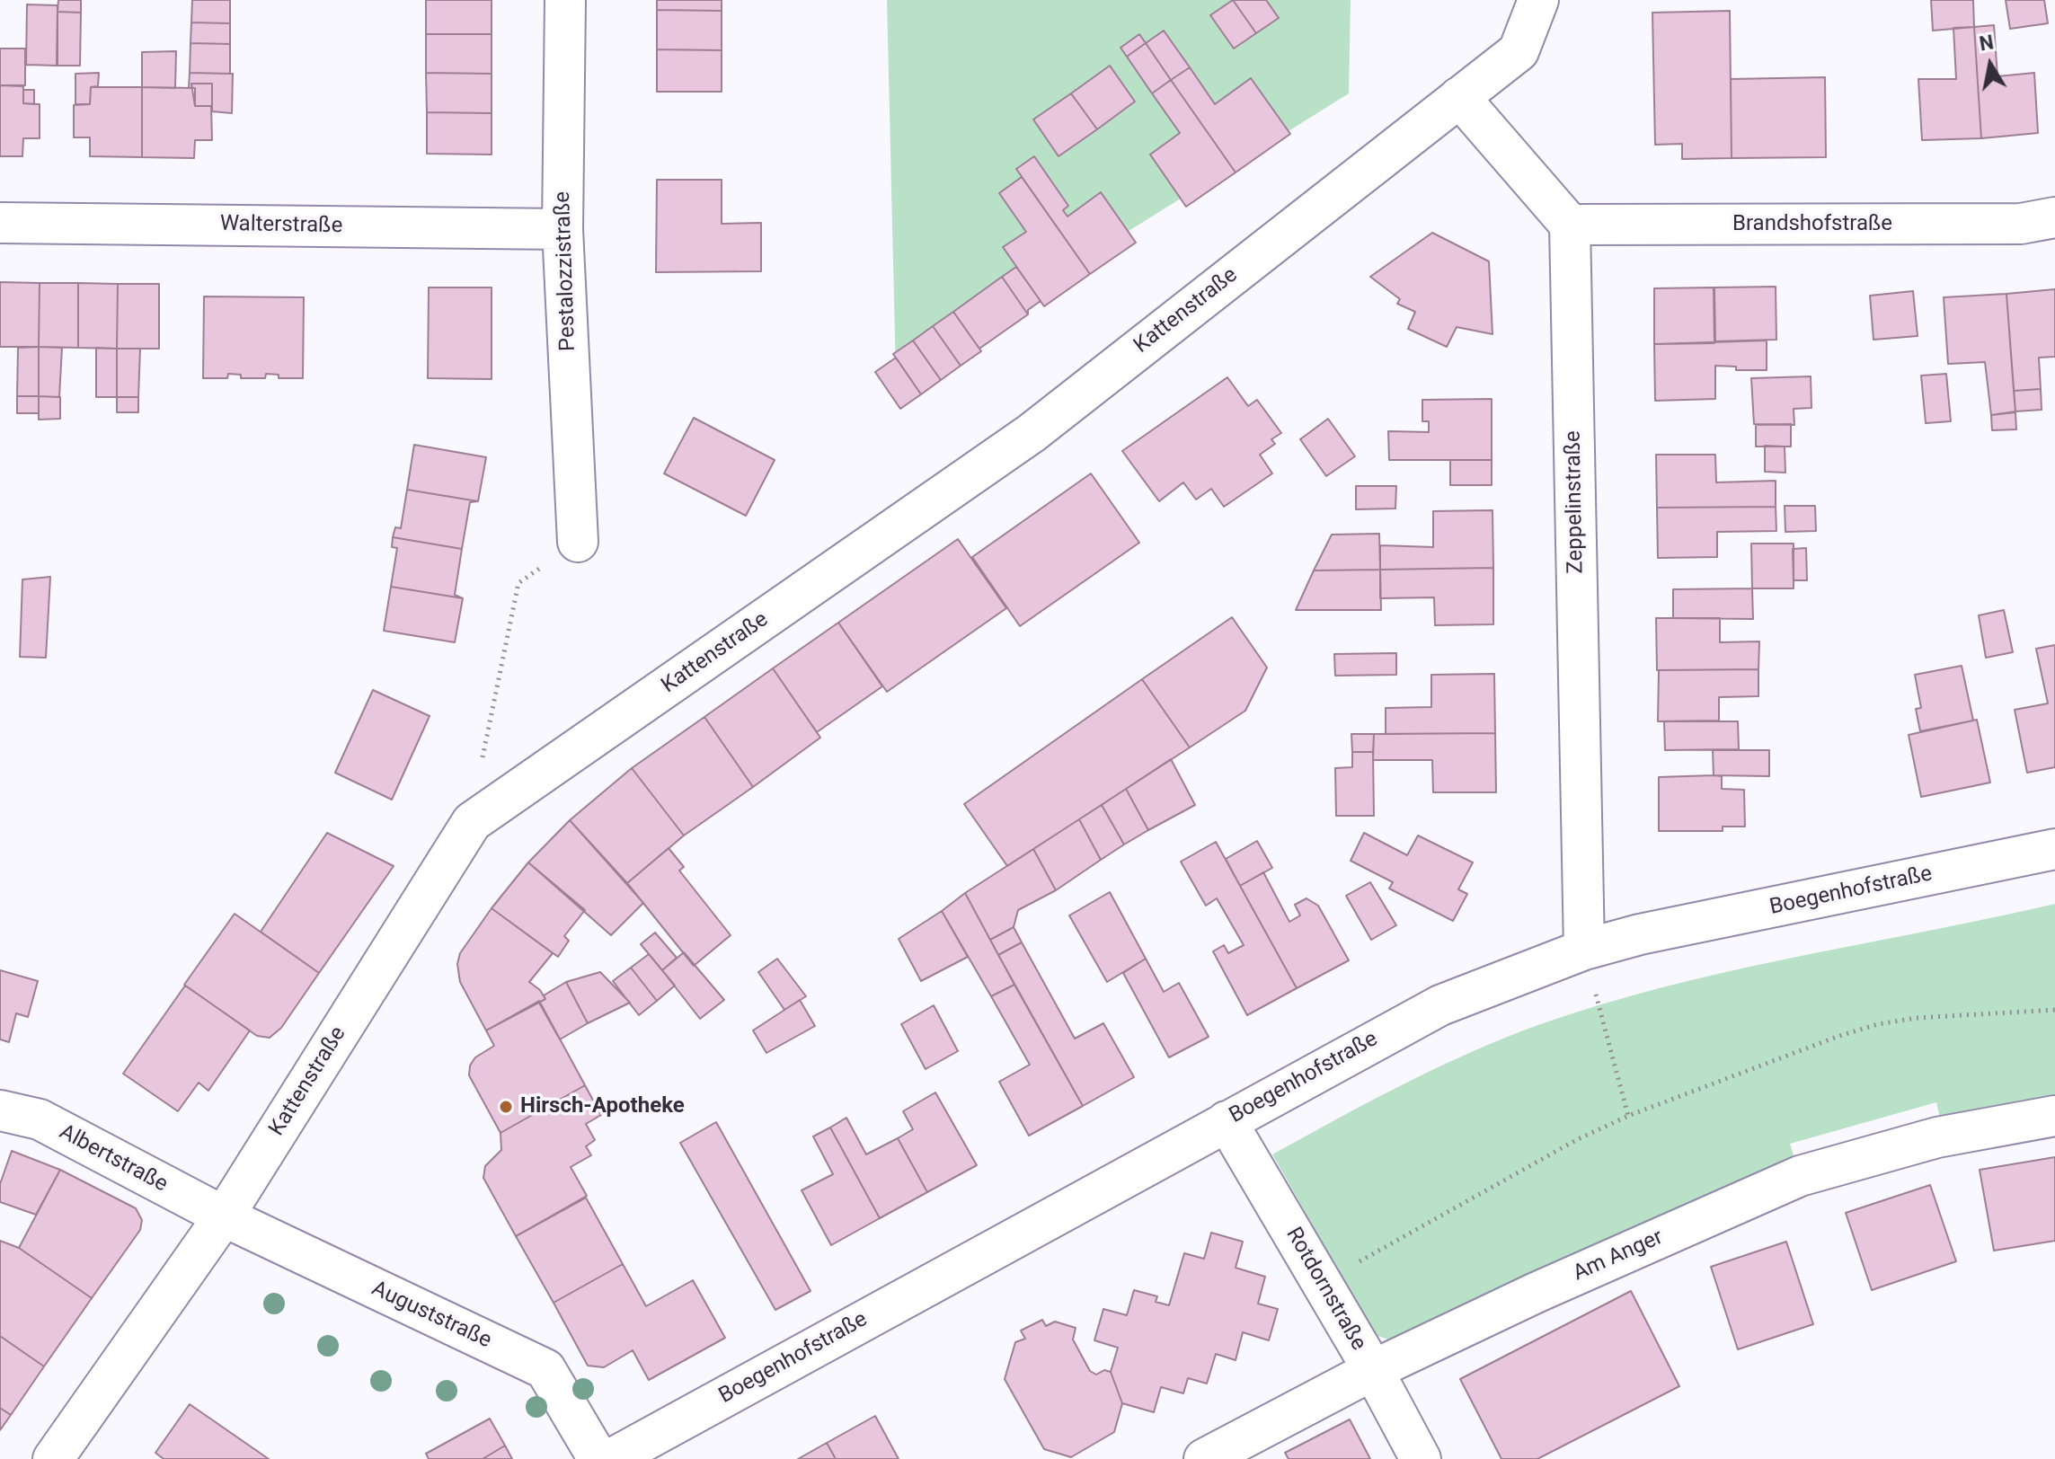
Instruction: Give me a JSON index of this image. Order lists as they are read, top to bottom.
{
  "streets": {
    "street": [
      "Brandshofstraße",
      "Walterstraße",
      "Pestalozzistraße",
      "Kattenstraße",
      "Zeppelinstraße",
      "Boegenhofstraße",
      "Albertstraße",
      "Am Anger",
      "Rotdornstraße",
      "Auguststraße"
    ]
  },
  "crossings": [
    ["Brandshofstraße", "Zeppelinstraße"],
    ["Walterstraße", "Pestalozzistraße"],
    ["Kattenstraße", "Albertstraße"],
    ["Kattenstraße", "Auguststraße"],
    ["Zeppelinstraße", "Boegenhofstraße"],
    ["Boegenhofstraße", "Rotdornstraße"],
    ["Albertstraße", "Auguststraße"],
    ["Am Anger", "Rotdornstraße"]
  ],
  "places": ["Hirsch-Apotheke"],
  "north": "top"
}
